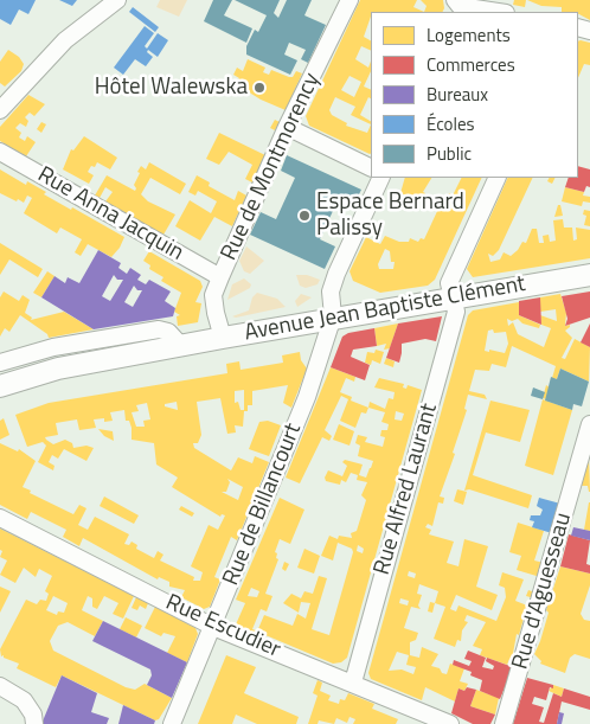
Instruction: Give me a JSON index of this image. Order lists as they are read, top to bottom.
{
  "streets": {
    "main road": ["Avenue Jean Baptiste Clément"],
    "street": [
      "Rue de Montmorency",
      "Rue Anna Jacquin",
      "Rue Alfred Laurant",
      "Rue de Billancourt",
      "Rue d'Aguesseau",
      "Rue Escudier"
    ]
  },
  "crossings": [
    ["Rue de Montmorency", "Rue Anna Jacquin"],
    ["Rue de Montmorency", "Avenue Jean Baptiste Clément"],
    ["Avenue Jean Baptiste Clément", "Rue Alfred Laurant"],
    ["Avenue Jean Baptiste Clément", "Rue de Billancourt"],
    ["Rue Alfred Laurant", "Rue Escudier"],
    ["Rue de Billancourt", "Rue Escudier"]
  ],
  "places": ["Hôtel Walewska", "Espace Bernard Palissy"],
  "legend": [
    "Logements",
    "Commerces",
    "Bureaux",
    "Écoles",
    "Public"
  ]
}
